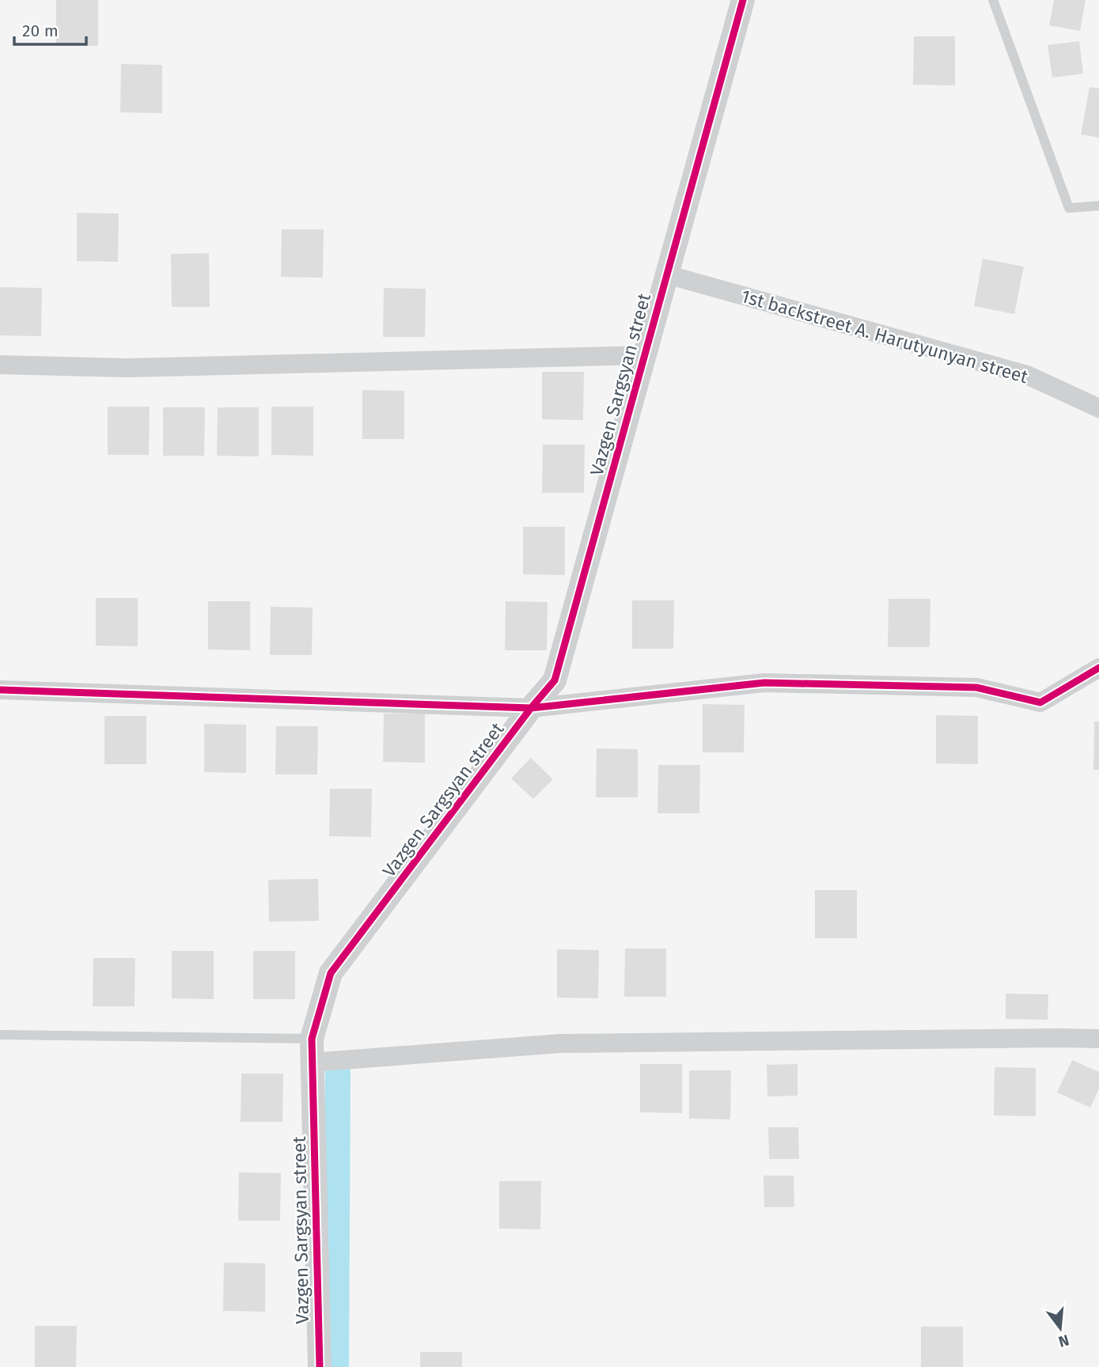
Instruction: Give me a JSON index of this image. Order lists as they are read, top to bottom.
{
  "streets": {
    "street": ["1st backstreet A. Harutyunyan street", "Vazgen Sargsyan street"]
  },
  "crossings": [
    ["1st backstreet A. Harutyunyan street", "Vazgen Sargsyan street"]
  ],
  "scale_bar": "20 m",
  "north": "bottom"
}
